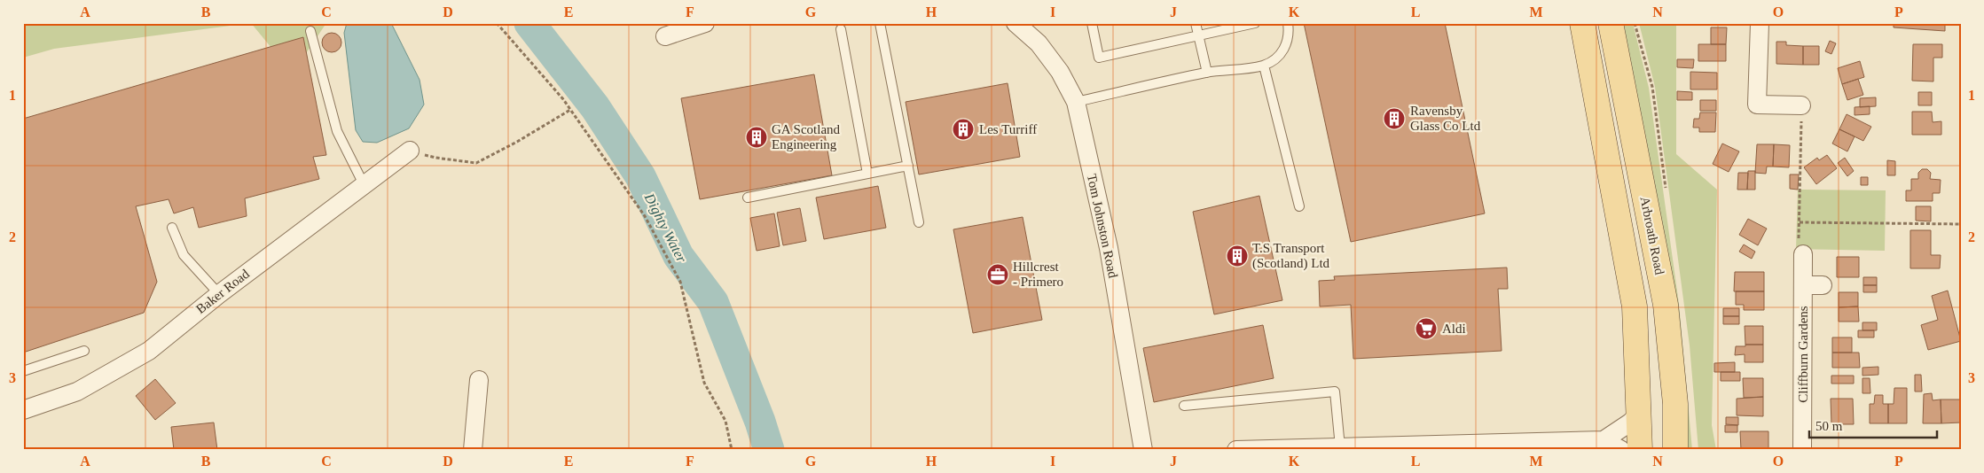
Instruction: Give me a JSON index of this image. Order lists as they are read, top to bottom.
{
  "streets": {
    "main road": ["Arbroath Road"],
    "street": ["Tom Johnston Road", "Baker Road", "Cliffburn Gardens"]
  },
  "water": ["Dighty Water"],
  "places": {
    "building": [
      "Ravensby Glass Co Ltd",
      "Les Turriff",
      "GA Scotland Engineering",
      "T.S Transport (Scotland) Ltd"
    ],
    "office": ["Hillcrest - Primero"],
    "supermarket": ["Aldi"]
  },
  "scale_bar": "50 m",
  "grid": {
    "columns": [
      "A",
      "B",
      "C",
      "D",
      "E",
      "F",
      "G",
      "H",
      "I",
      "J",
      "K",
      "L",
      "M",
      "N",
      "O",
      "P"
    ],
    "rows": ["1", "2", "3"]
  }
}
